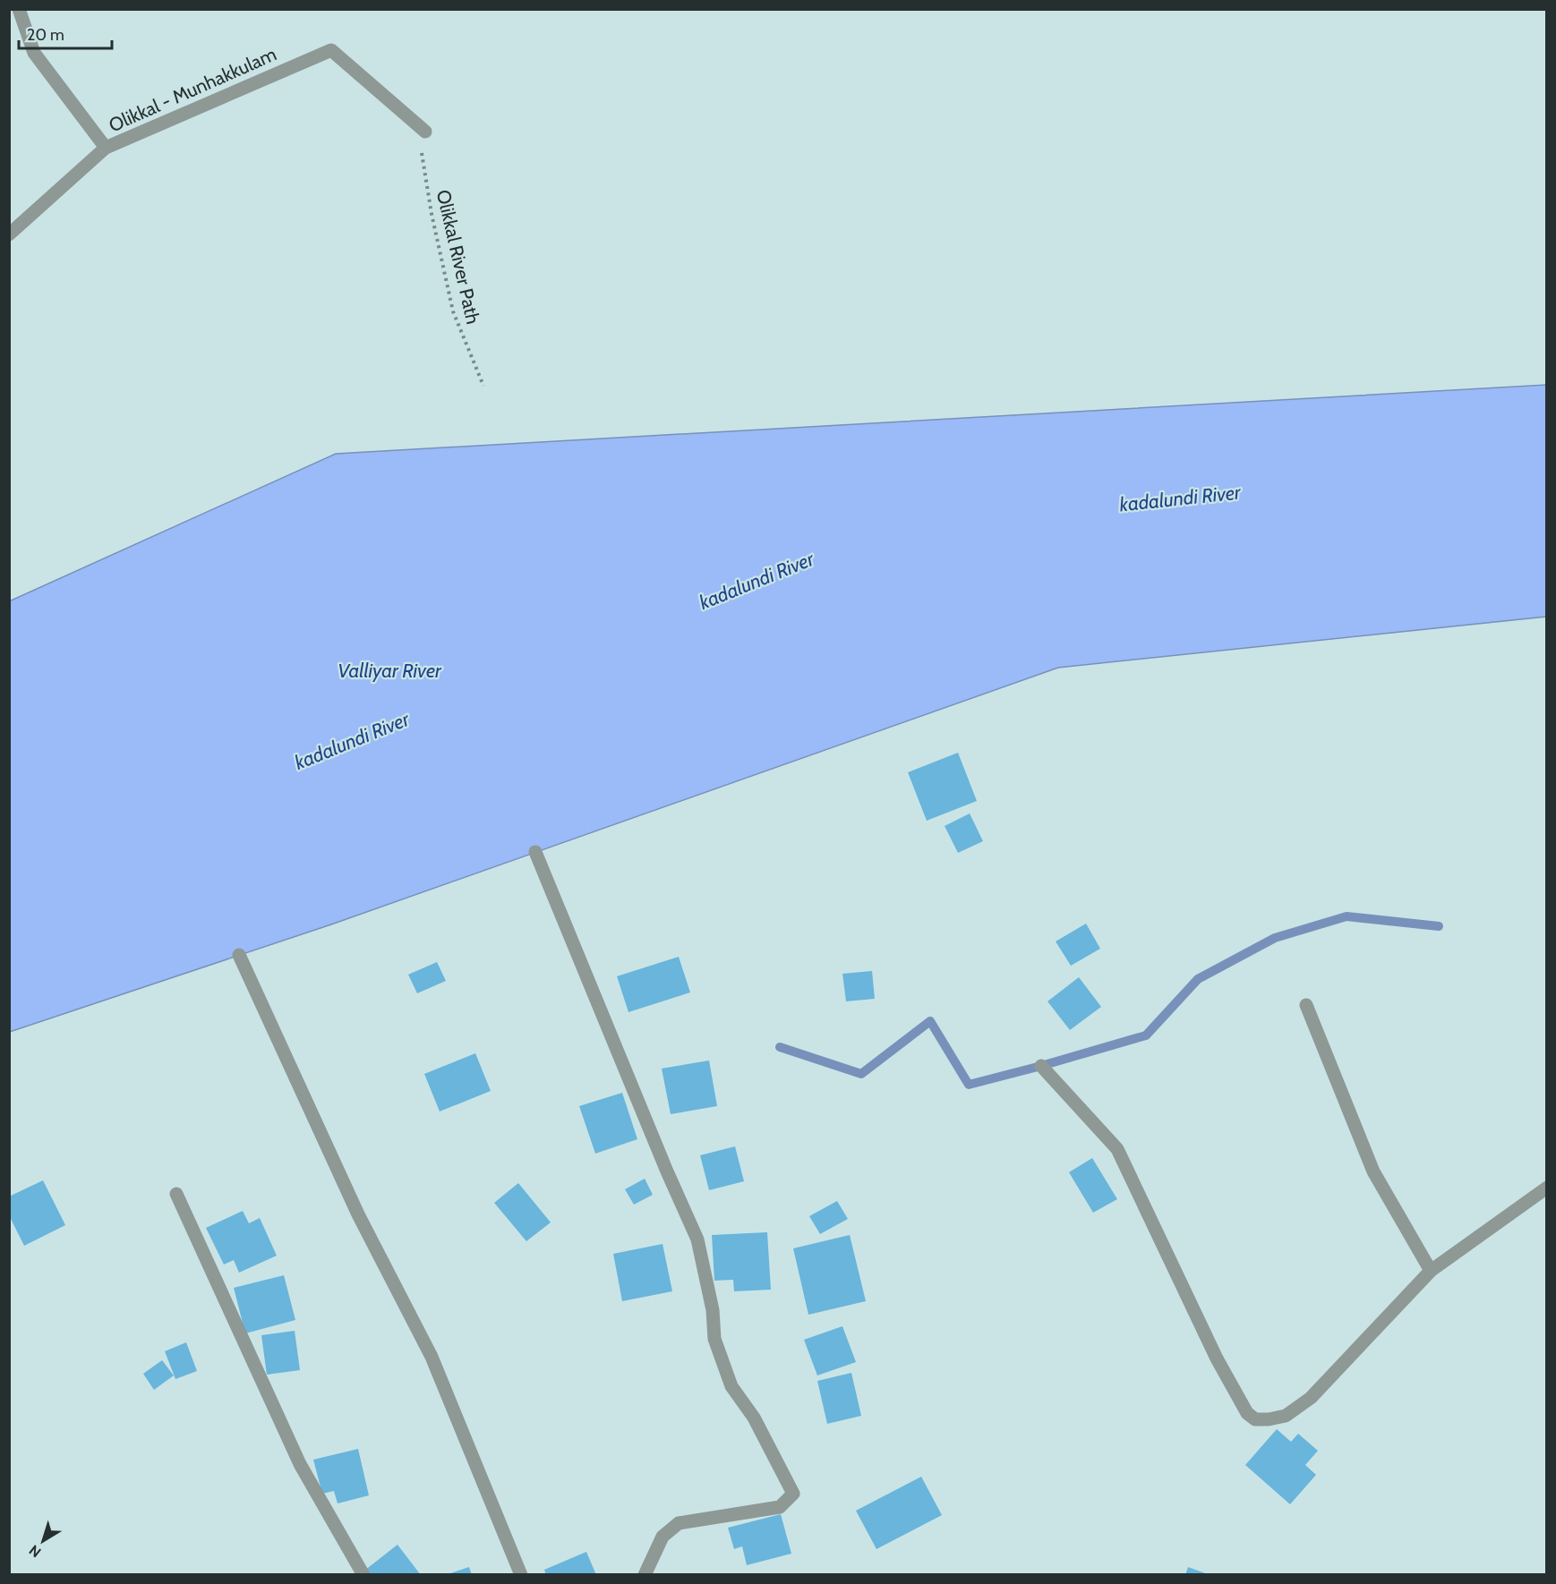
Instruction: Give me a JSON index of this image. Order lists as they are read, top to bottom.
{
  "streets": {
    "street": ["Olikkal - Munhakkulam"],
    "path": ["Olikkal River Path"]
  },
  "crossings": [
    ["Olikkal - Munhakkulam", "Olikkal River Path"]
  ],
  "water": ["kadalundi River", "Valliyar River"],
  "scale_bar": "20 m",
  "north": "bottom left"
}
